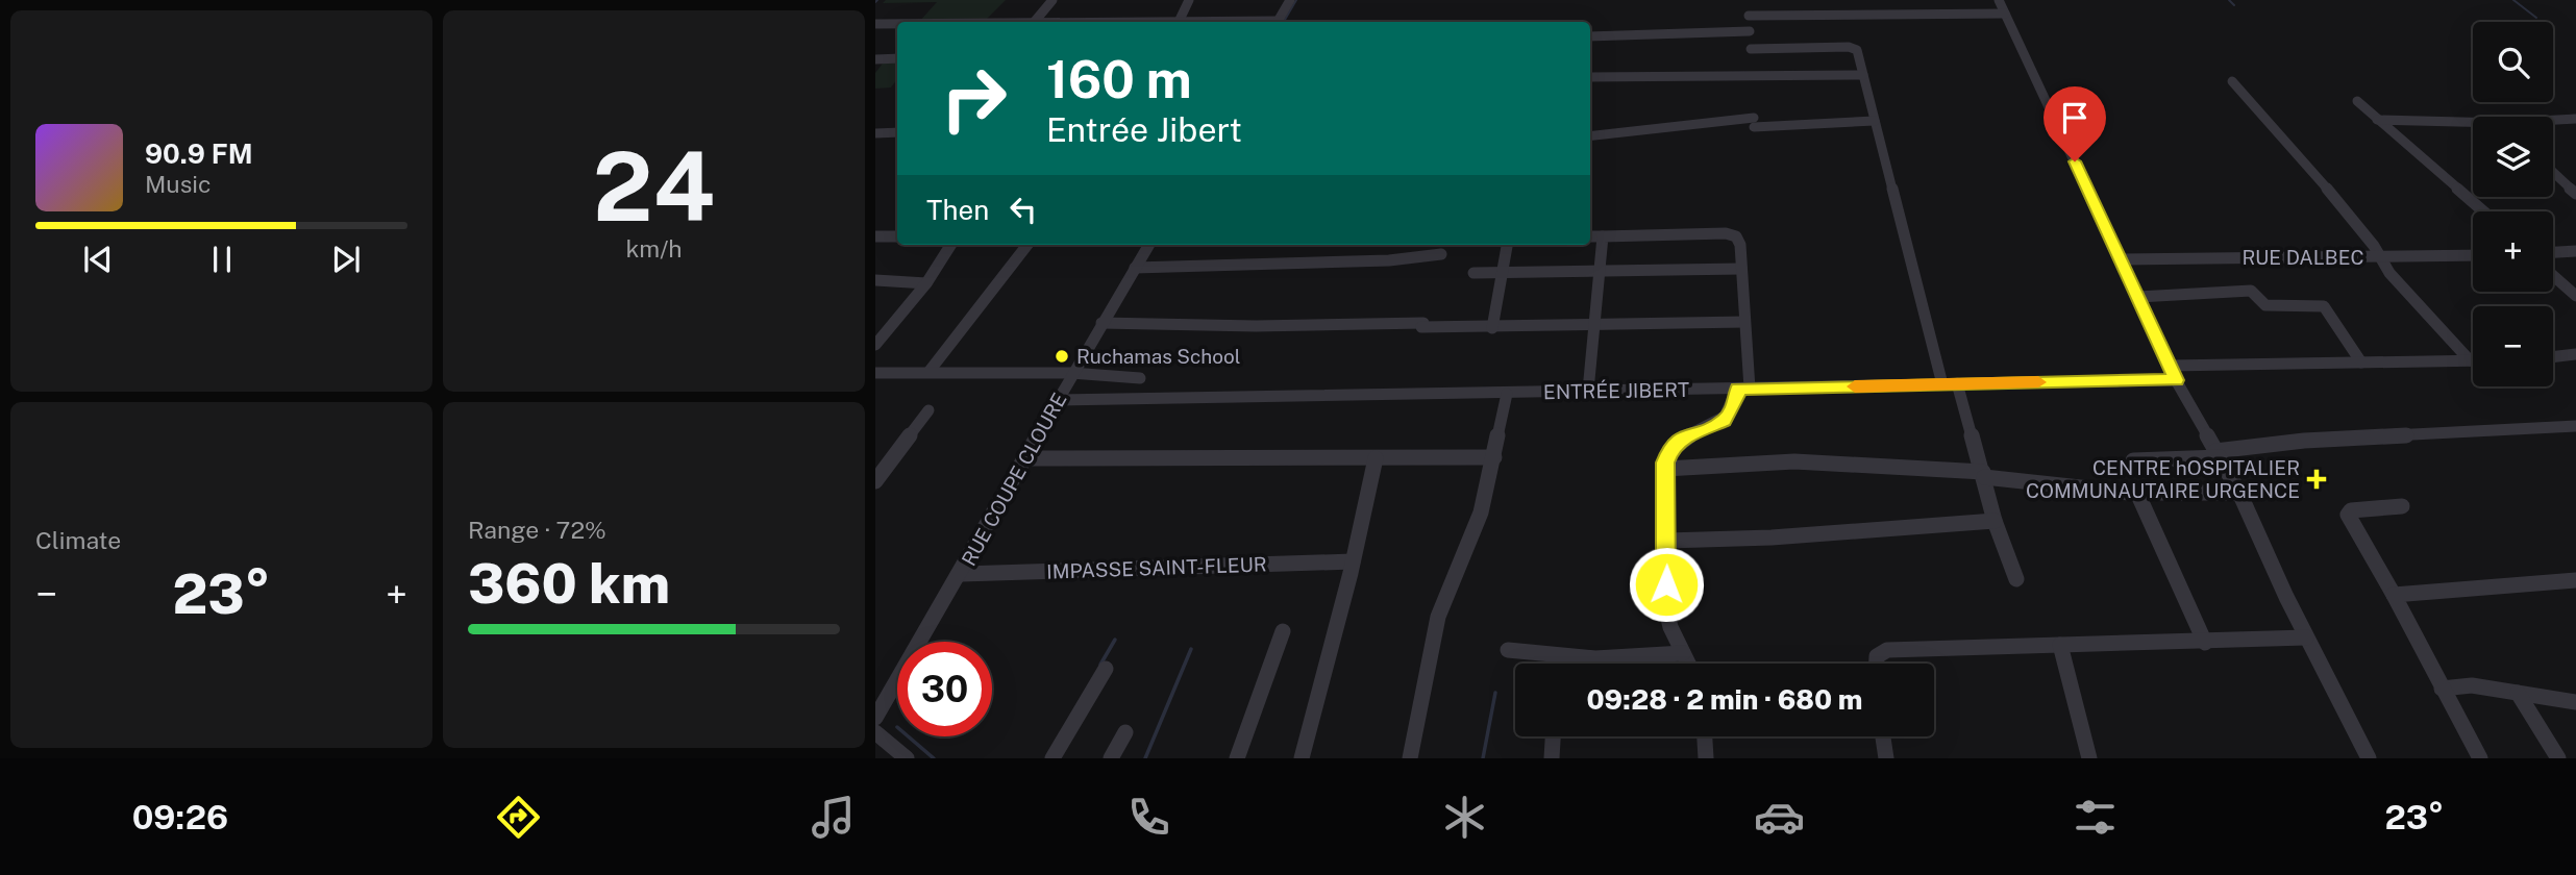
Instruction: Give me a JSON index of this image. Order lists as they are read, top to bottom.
{
  "streets": {
    "street": [
      "RUE DALBEC",
      "ENTRÉE JIBERT",
      "RUE COUPE CLOURE",
      "IMPASSE SAINT-FLEUR"
    ]
  },
  "crossings": [
    ["ENTRÉE JIBERT", "RUE COUPE CLOURE"],
    ["RUE COUPE CLOURE", "IMPASSE SAINT-FLEUR"]
  ],
  "places": {
    "other": ["Ruchamas School"],
    "health": ["CENTRE hOSPITALIER COMMUNAUTAIRE URGENCE"]
  },
  "page": {
    "tile": [
      ["24", "km/h"],
      "Climate",
      ["Range · 72%", "360 km"]
    ],
    "map_buttons": ["+", "−"],
    "turn": ["160 m", "Entrée Jibert"],
    "song": ["90.9 FM", "Music"],
    "then": "Then",
    "heat": ["−", "23°", "+"],
    "limit": "30",
    "trip": "09:28 · 2 min · 680 m",
    "tabs": ["09:26", "23°"]
  }
}
